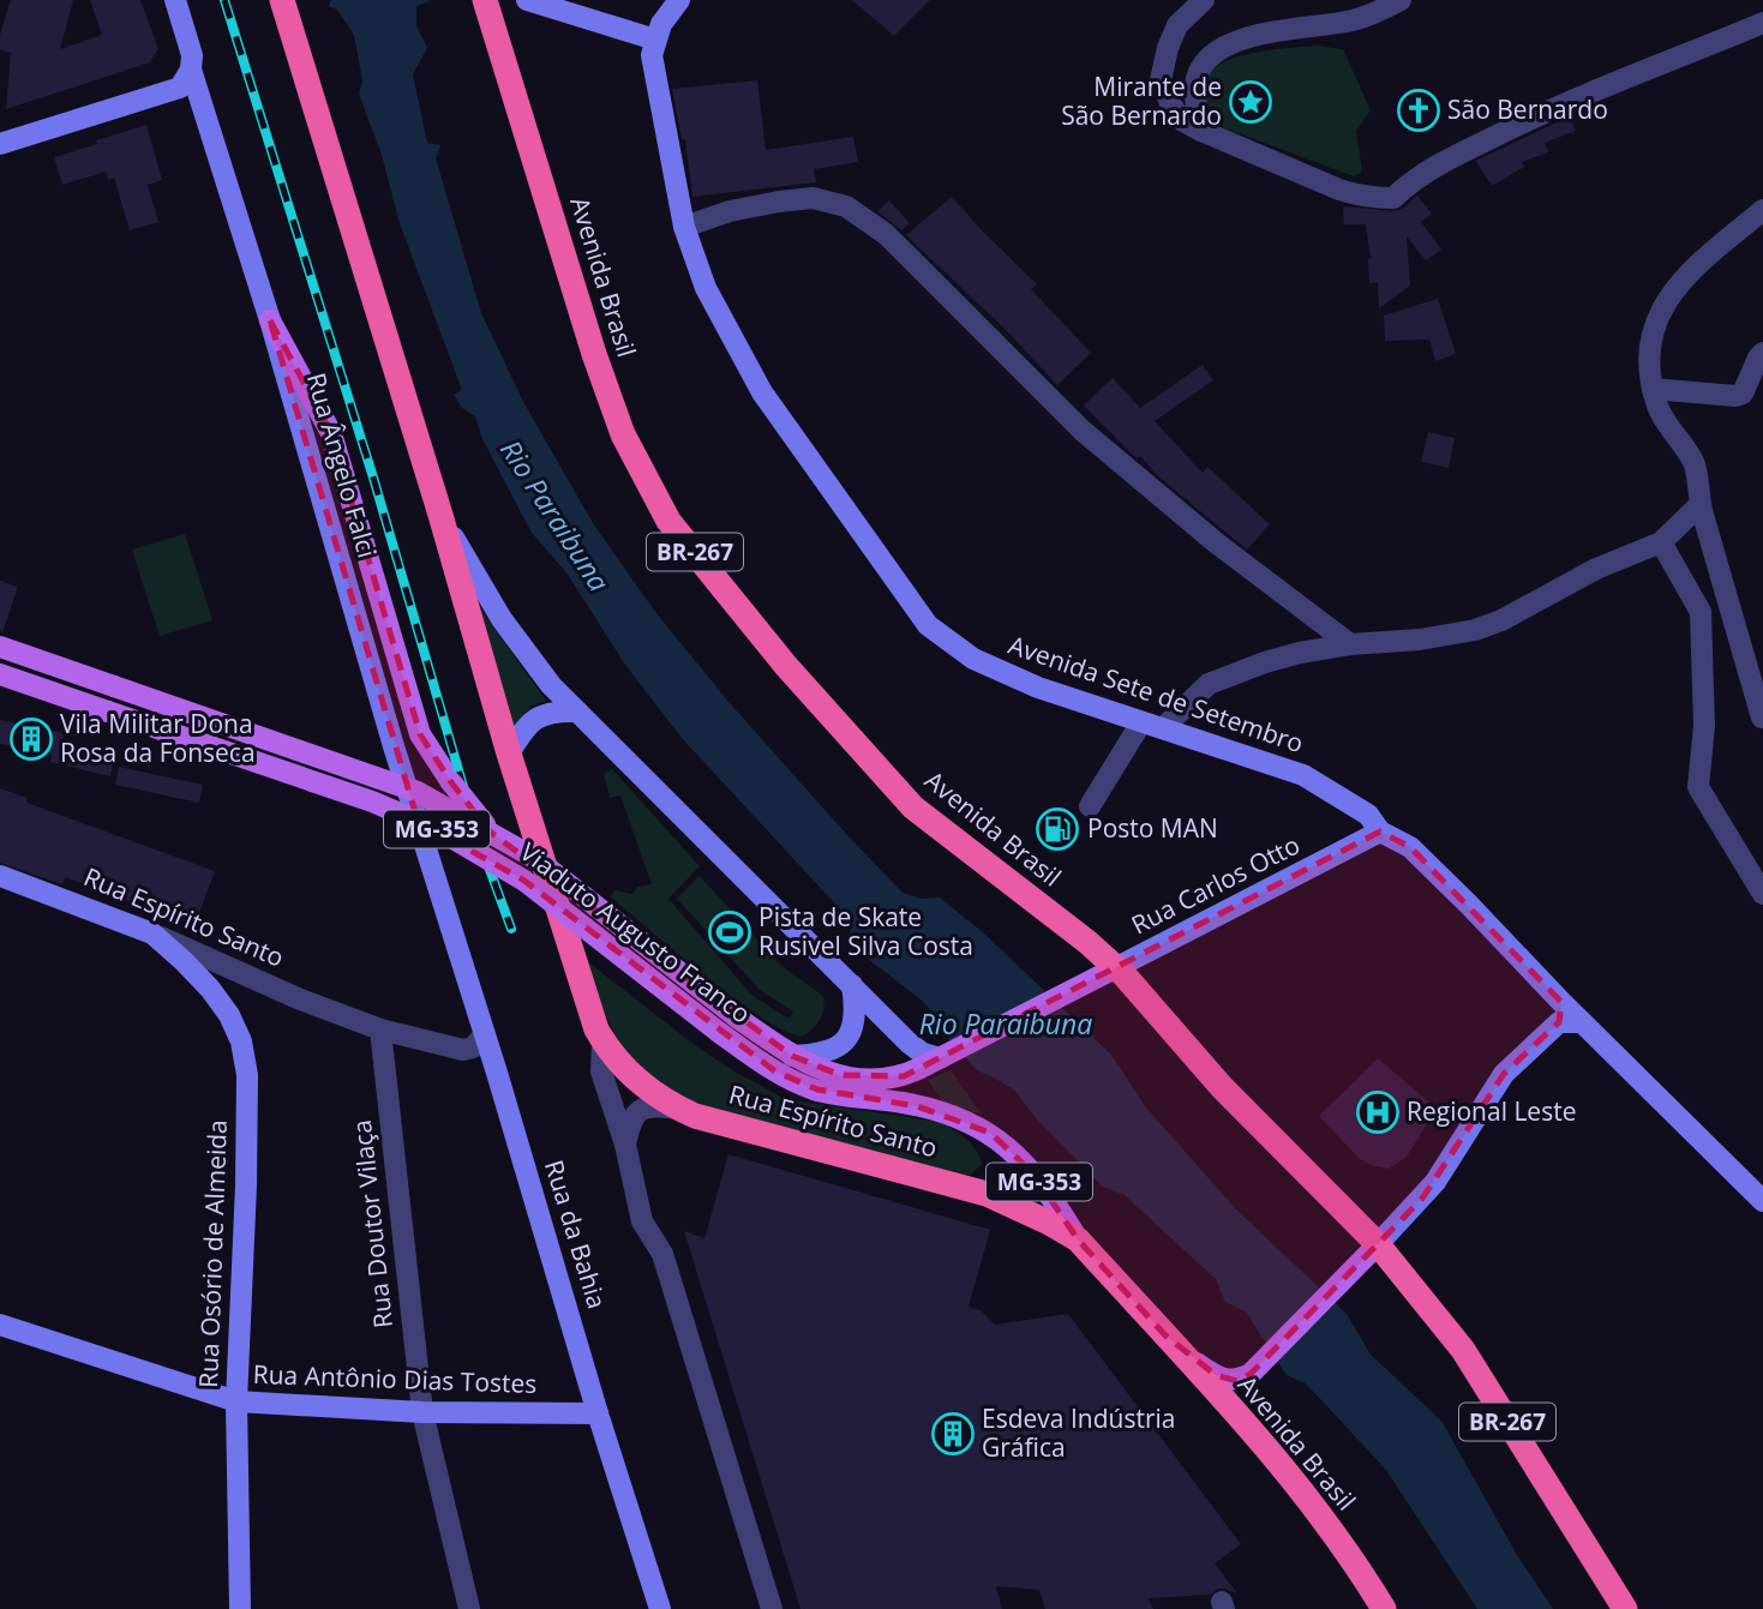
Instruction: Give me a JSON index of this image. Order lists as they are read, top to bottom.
{
  "streets": {
    "highway": ["Avenida Brasil", "BR-267", "Rua Espírito Santo"],
    "main road": ["MG-353", "Rua Carlos Otto", "Viaduto Augusto Franco"],
    "street": [
      "Rua Ângelo Falci",
      "Avenida Sete de Setembro",
      "Rua Doutor Vilaça",
      "Rua da Bahia",
      "Rua Osório de Almeida",
      "Rua Antônio Dias Tostes"
    ]
  },
  "crossings": [
    ["Avenida Brasil", "Rua Carlos Otto"],
    ["Avenida Brasil", "Rua Espírito Santo"],
    ["Avenida Brasil", "Viaduto Augusto Franco"],
    ["Rua Ângelo Falci", "Rua da Bahia"],
    ["Avenida Sete de Setembro", "Rua Carlos Otto"],
    ["Rua Carlos Otto", "Viaduto Augusto Franco"],
    ["Rua Espírito Santo", "Rua Doutor Vilaça"],
    ["Rua Espírito Santo", "Rua da Bahia"],
    ["Rua Espírito Santo", "Rua Osório de Almeida"],
    ["Rua Doutor Vilaça", "Rua Antônio Dias Tostes"],
    ["Rua da Bahia", "Rua Antônio Dias Tostes"],
    ["Rua Osório de Almeida", "Rua Antônio Dias Tostes"]
  ],
  "water": ["Rio Paraibuna"],
  "places": {
    "place": ["Mirante de São Bernardo"],
    "church": ["São Bernardo"],
    "building": ["Vila Militar Dona Rosa da Fonseca", "Esdeva Indústria Gráfica"],
    "fuel station": ["Posto MAN"],
    "sports": ["Pista de Skate Rusivel Silva Costa"],
    "hospital": ["Regional Leste"]
  }
}
